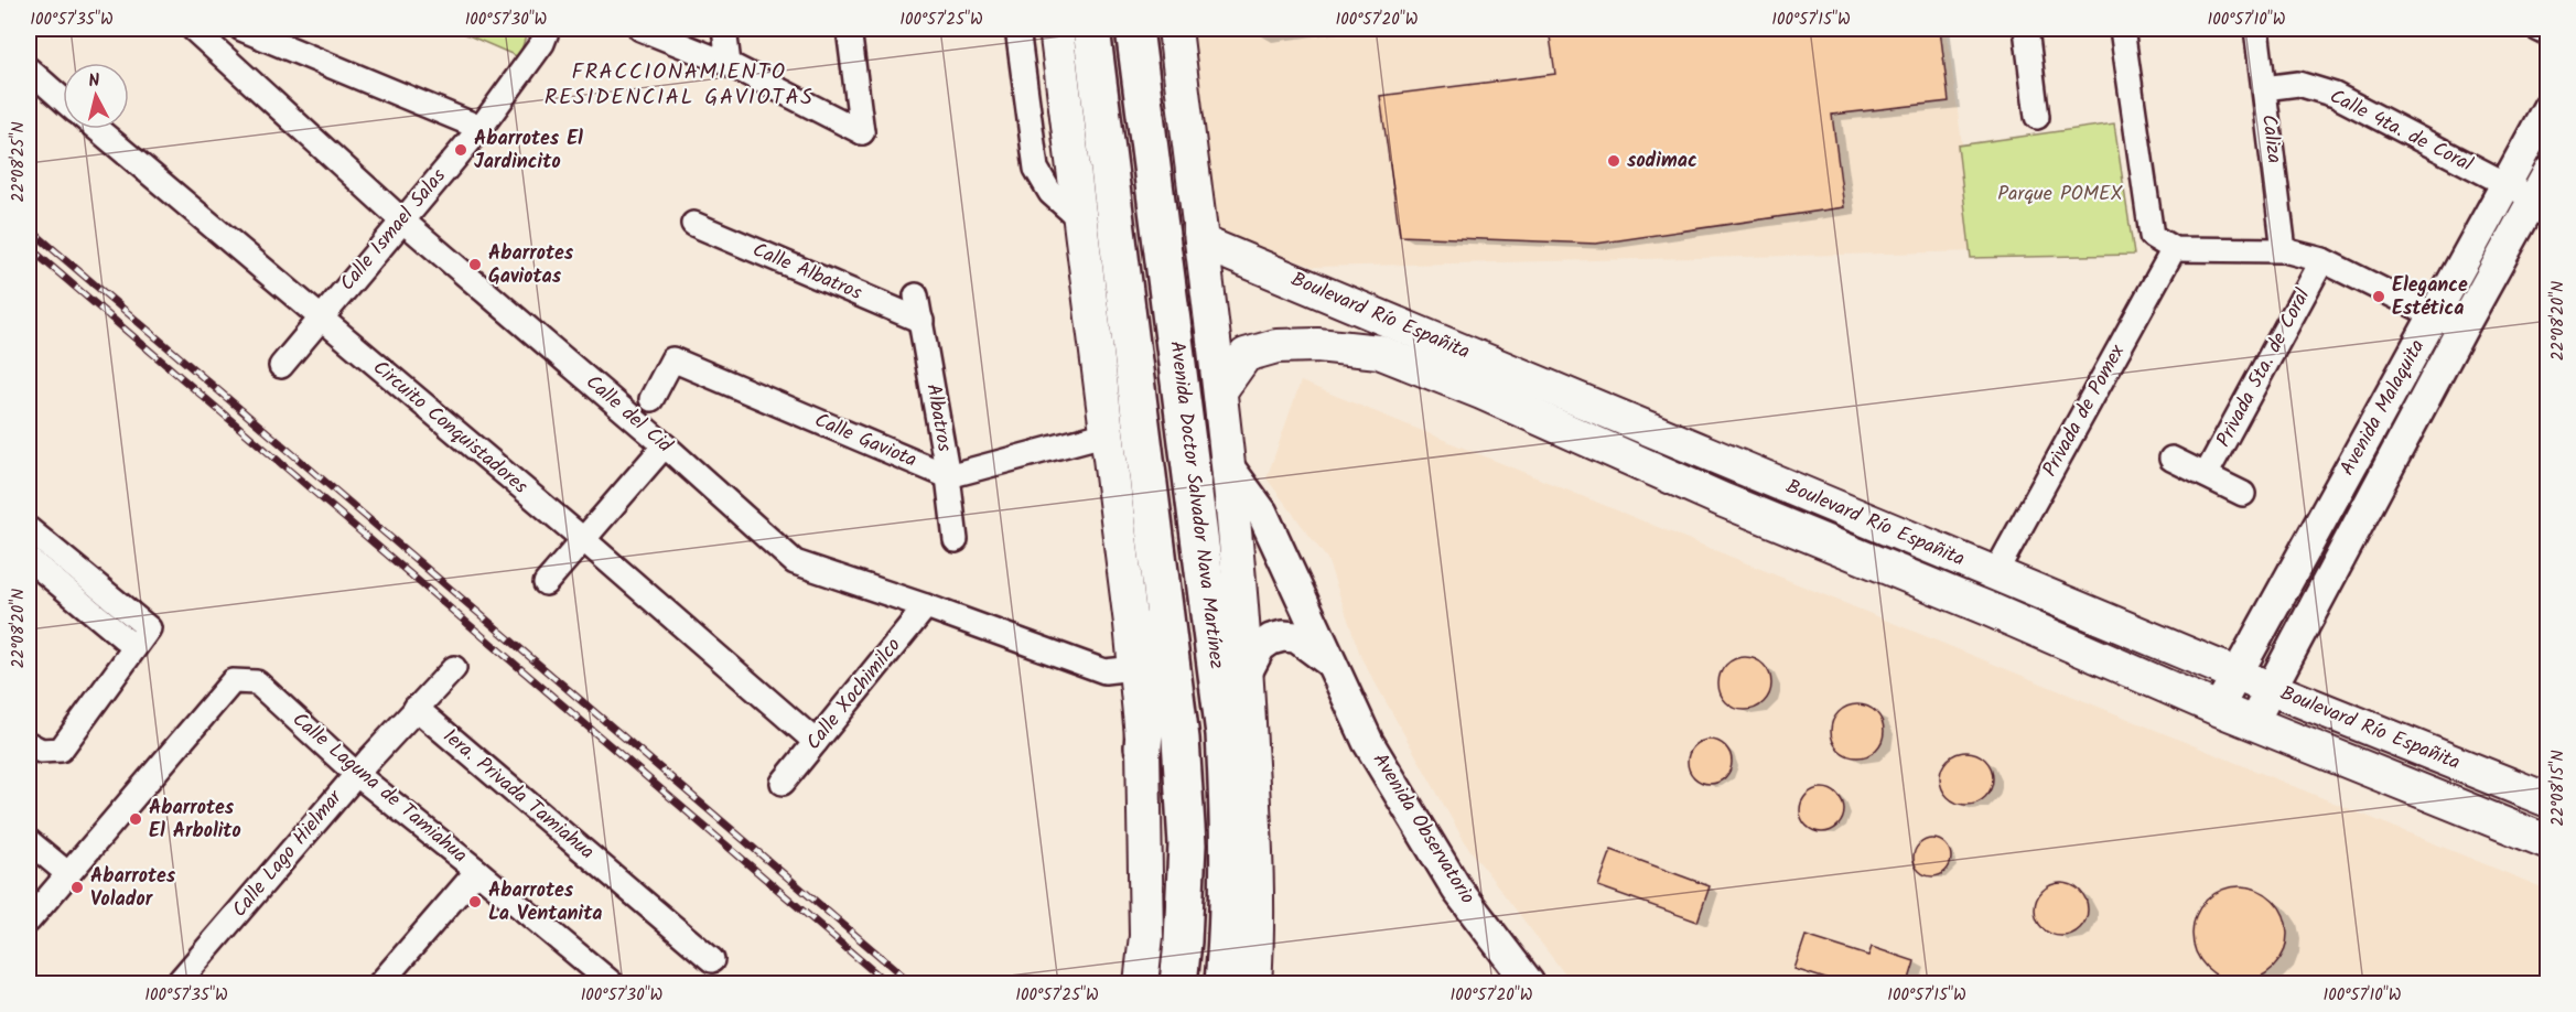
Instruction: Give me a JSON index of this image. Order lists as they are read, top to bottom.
{
  "streets": {
    "highway": ["Avenida Doctor Salvador Nava Martínez"],
    "main road": ["Boulevard Río Españita"],
    "street": [
      "Calle 4ta. de Coral",
      "Caliza",
      "Calle Ismael Salas",
      "Calle Albatros",
      "Privada 5ta. de Coral",
      "Avenida Malaquita",
      "Privada de Pomex",
      "Calle del Cid",
      "Albatros",
      "Circuito Conquistadores",
      "Calle Gaviota",
      "Calle Xochimilco",
      "Calle Laguna de Tamiahua",
      "1era. Privada Tamiahua",
      "Avenida Observatorio",
      "Calle Lago Hielmar"
    ]
  },
  "crossings": [
    ["Calle 4ta. de Coral", "Caliza"],
    ["Calle 4ta. de Coral", "Avenida Malaquita"],
    ["Calle Ismael Salas", "Calle del Cid"],
    ["Calle Ismael Salas", "Circuito Conquistadores"],
    ["Calle Albatros", "Albatros"],
    ["Boulevard Río Españita", "Avenida Malaquita"],
    ["Boulevard Río Españita", "Privada de Pomex"],
    ["Boulevard Río Españita", "Avenida Doctor Salvador Nava Martínez"],
    ["Calle del Cid", "Calle Xochimilco"],
    ["Albatros", "Calle Gaviota"],
    ["Circuito Conquistadores", "Calle Xochimilco"],
    ["Avenida Doctor Salvador Nava Martínez", "Avenida Observatorio"],
    ["Calle Laguna de Tamiahua", "Calle Lago Hielmar"],
    ["1era. Privada Tamiahua", "Calle Lago Hielmar"]
  ],
  "districts": ["FRACCIONAMIENTO RESIDENCIAL GAVIOTAS"],
  "parks": ["Parque POMEX"],
  "places": [
    "Abarrotes El Jardincito",
    "sodimac",
    "Abarrotes Gaviotas",
    "Elegance Estética",
    "Abarrotes El Arbolito",
    "Abarrotes Volador",
    "Abarrotes La Ventanita"
  ],
  "north": "top",
  "coordinates": [
    "100°57'35\"W",
    "100°57'30\"W",
    "100°57'25\"W",
    "100°57'20\"W",
    "100°57'15\"W",
    "100°57'10\"W",
    "22°08'25\"N",
    "22°08'20\"N",
    "22°08'15\"N"
  ]
}
